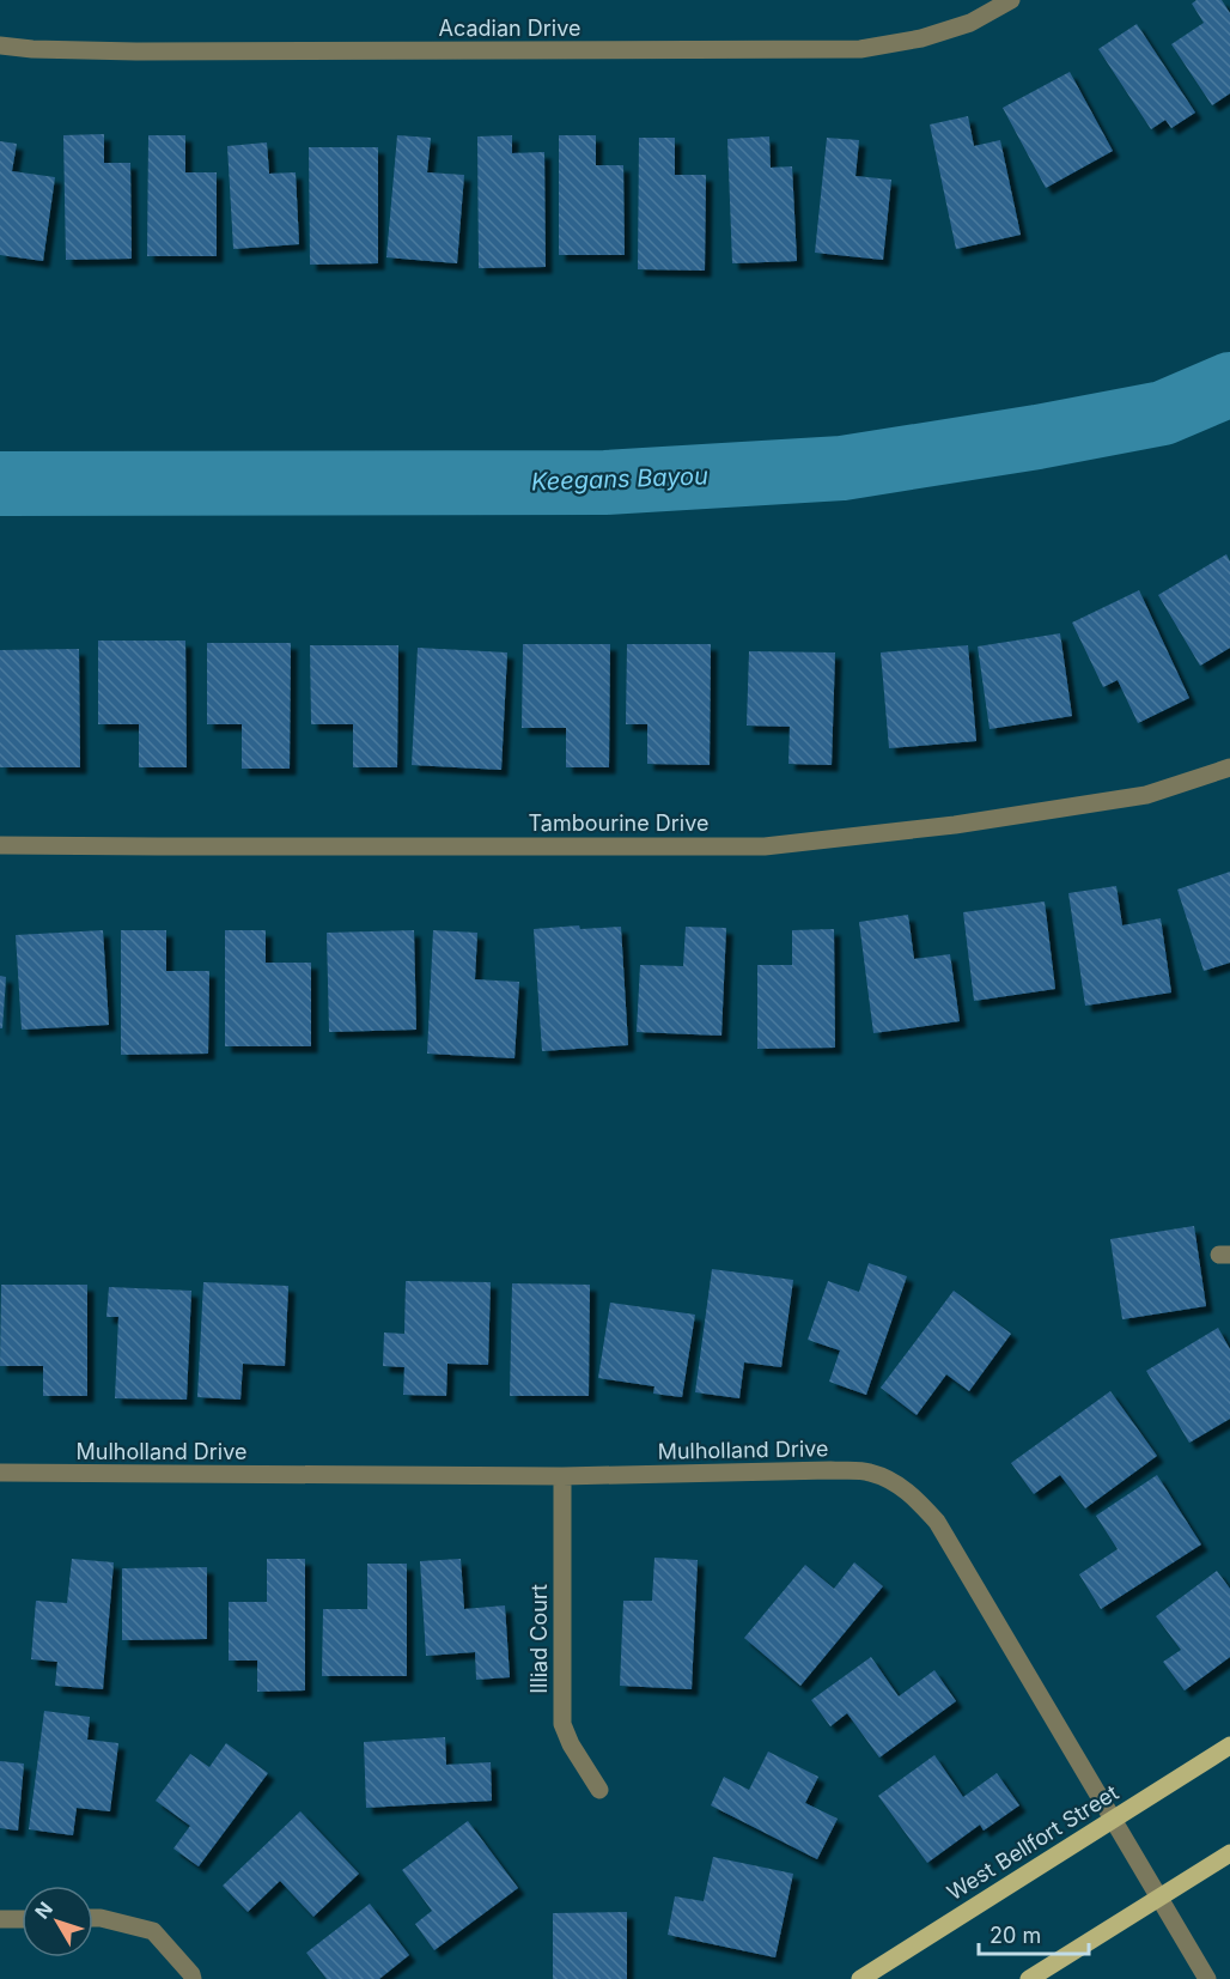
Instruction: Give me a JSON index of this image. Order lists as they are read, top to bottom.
{
  "streets": {
    "main road": ["West Bellfort Street"],
    "street": [
      "Acadian Drive",
      "Tambourine Drive",
      "Mulholland Drive",
      "Illiad Court"
    ]
  },
  "crossings": [
    ["Mulholland Drive", "Illiad Court"],
    ["Mulholland Drive", "West Bellfort Street"]
  ],
  "water": ["Keegans Bayou"],
  "scale_bar": "20 m",
  "north": "top left"
}
